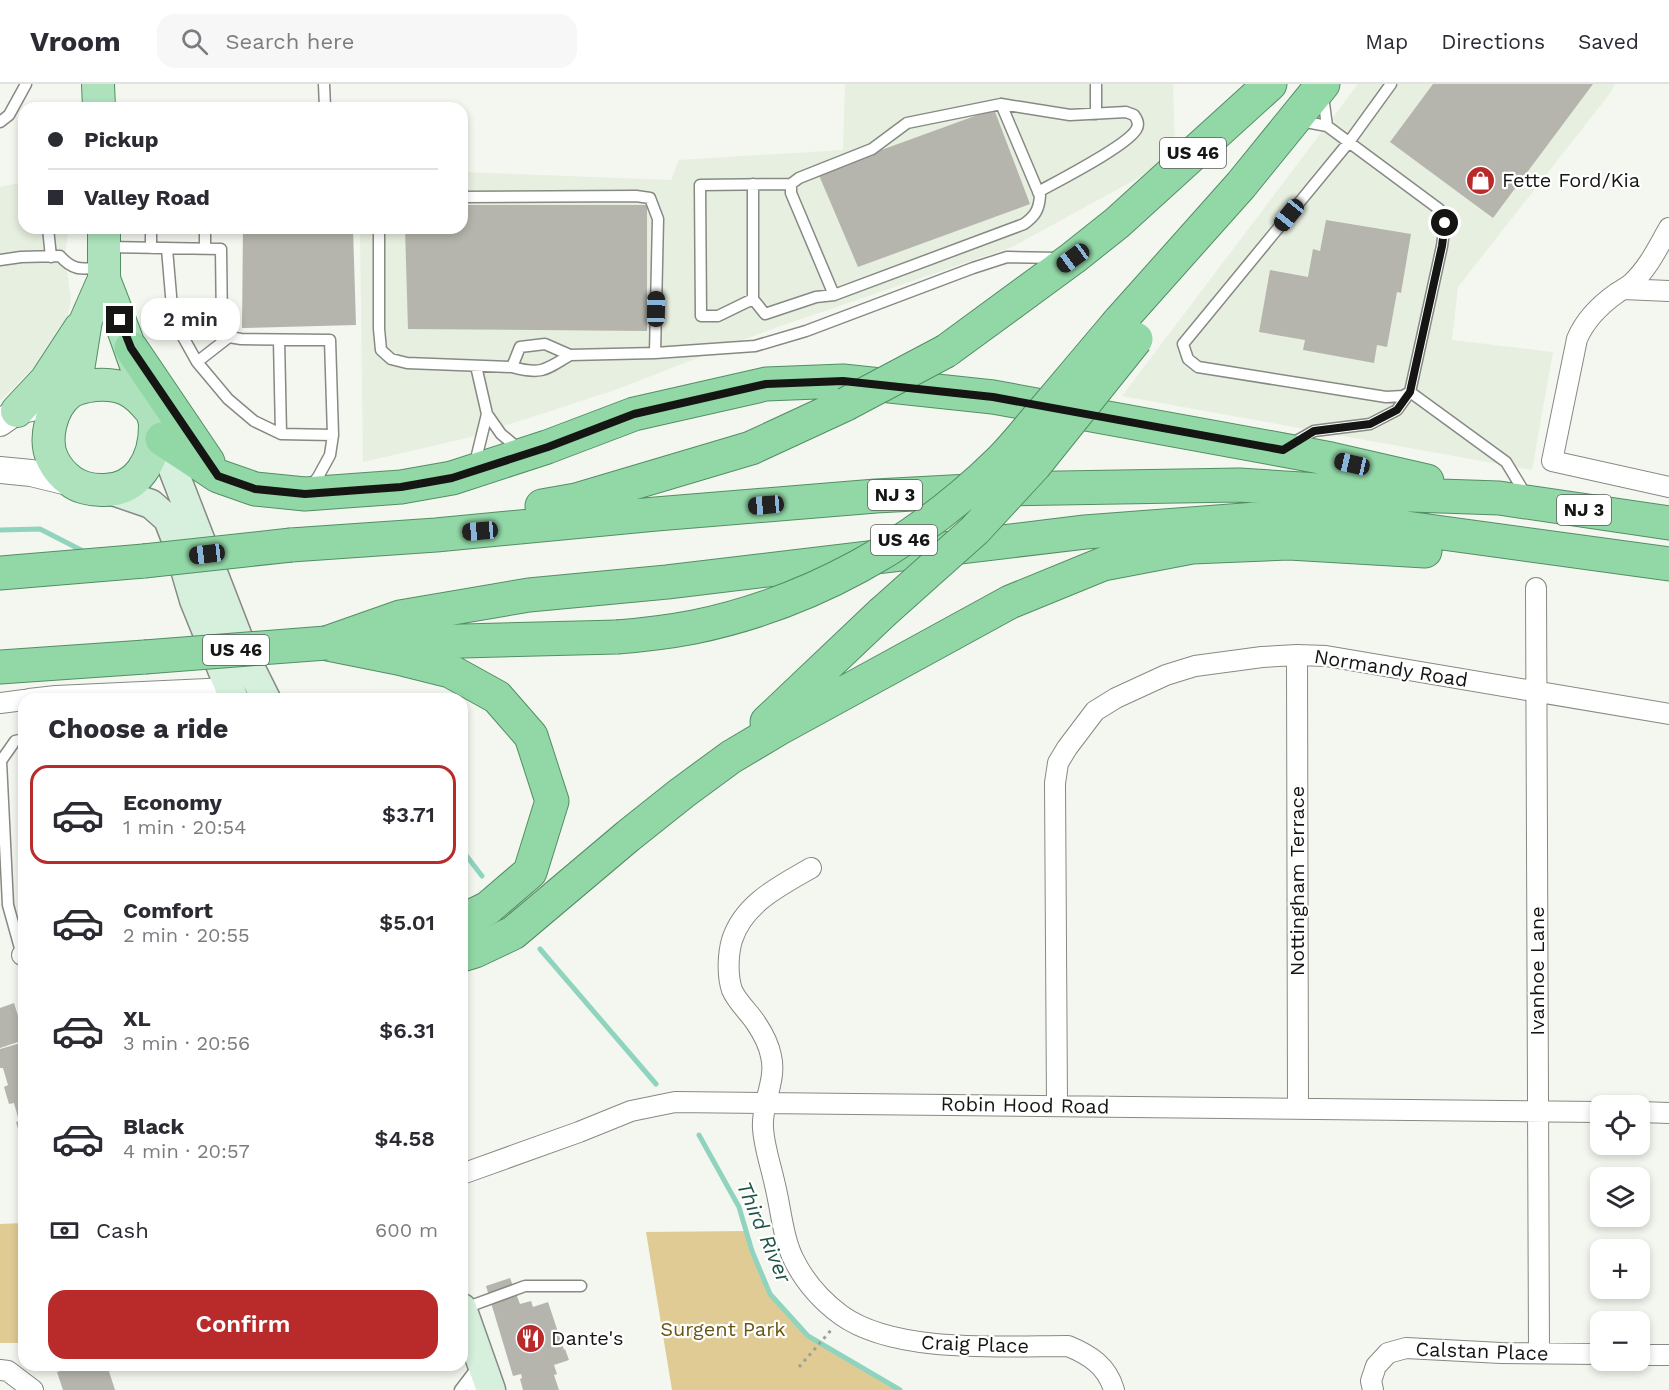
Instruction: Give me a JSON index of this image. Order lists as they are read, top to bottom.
{
  "streets": {
    "highway": ["US 46", "NJ 3"],
    "street": [
      "Normandy Road",
      "Nottingham Terrace",
      "Ivanhoe Lane",
      "Robin Hood Road",
      "Craig Place",
      "Calstan Place"
    ]
  },
  "crossings": [
    ["US 46", "NJ 3"],
    ["Normandy Road", "Nottingham Terrace"],
    ["Normandy Road", "Ivanhoe Lane"],
    ["Normandy Road", "Robin Hood Road"],
    ["Nottingham Terrace", "Robin Hood Road"],
    ["Ivanhoe Lane", "Robin Hood Road"],
    ["Ivanhoe Lane", "Calstan Place"],
    ["Robin Hood Road", "Craig Place"]
  ],
  "water": ["Third River"],
  "parks": ["Surgent Park"],
  "places": {
    "shop": ["Fette Ford/Kia"],
    "restaurant": ["Dante's"]
  },
  "page": {
    "header": "Vroom",
    "search": "Search here",
    "nav": ["Map", "Directions", "Saved"],
    "banner": ["Pickup", "Valley Road"],
    "bubble": "2 min",
    "heading": "Choose a ride",
    "list": [
      {
        "name": "Economy",
        "note": "1 min · 20:54",
        "value": "$3.71"
      },
      {
        "name": "Comfort",
        "note": "2 min · 20:55",
        "value": "$5.01"
      },
      {
        "name": "XL",
        "note": "3 min · 20:56",
        "value": "$6.31"
      },
      {
        "name": "Black",
        "note": "4 min · 20:57",
        "value": "$4.58"
      }
    ],
    "map_buttons": ["+", "−"],
    "pay": ["Cash", "600 m"],
    "buttons": "Confirm"
  }
}
